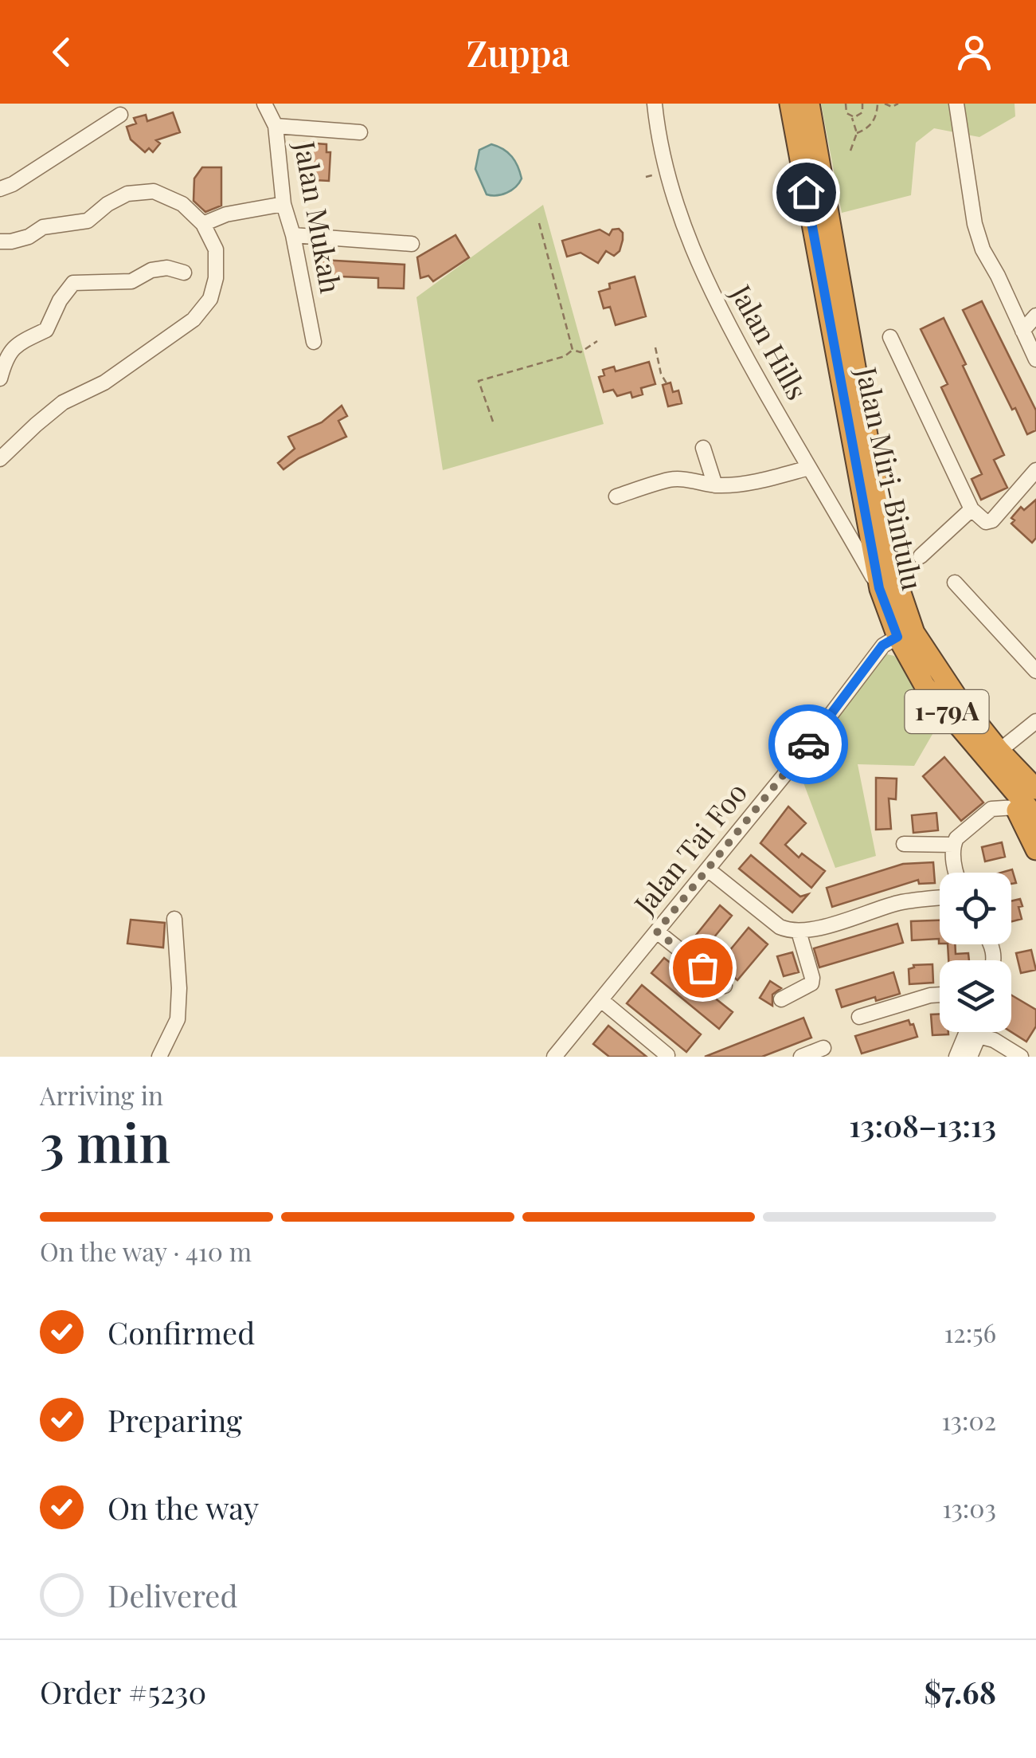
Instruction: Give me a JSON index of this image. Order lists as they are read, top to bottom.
{
  "streets": {
    "highway": ["Jalan Miri-Bintulu", "1-79A"],
    "street": ["Jalan Mukah", "Jalan Hills", "Jalan Tai Foo"]
  },
  "crossings": [
    ["Jalan Hills", "Jalan Miri-Bintulu"],
    ["Jalan Miri-Bintulu", "Jalan Tai Foo"]
  ],
  "page": {
    "header": "Zuppa",
    "heading": ["3 min", "Arriving in", "13:08–13:13"],
    "panel": ["Order #5230", "$7.68"],
    "bar": "On the way · 410 m",
    "list": [
      ["Confirmed", "12:56"],
      ["Preparing", "13:02"],
      ["On the way", "13:03"],
      "Delivered"
    ]
  }
}
